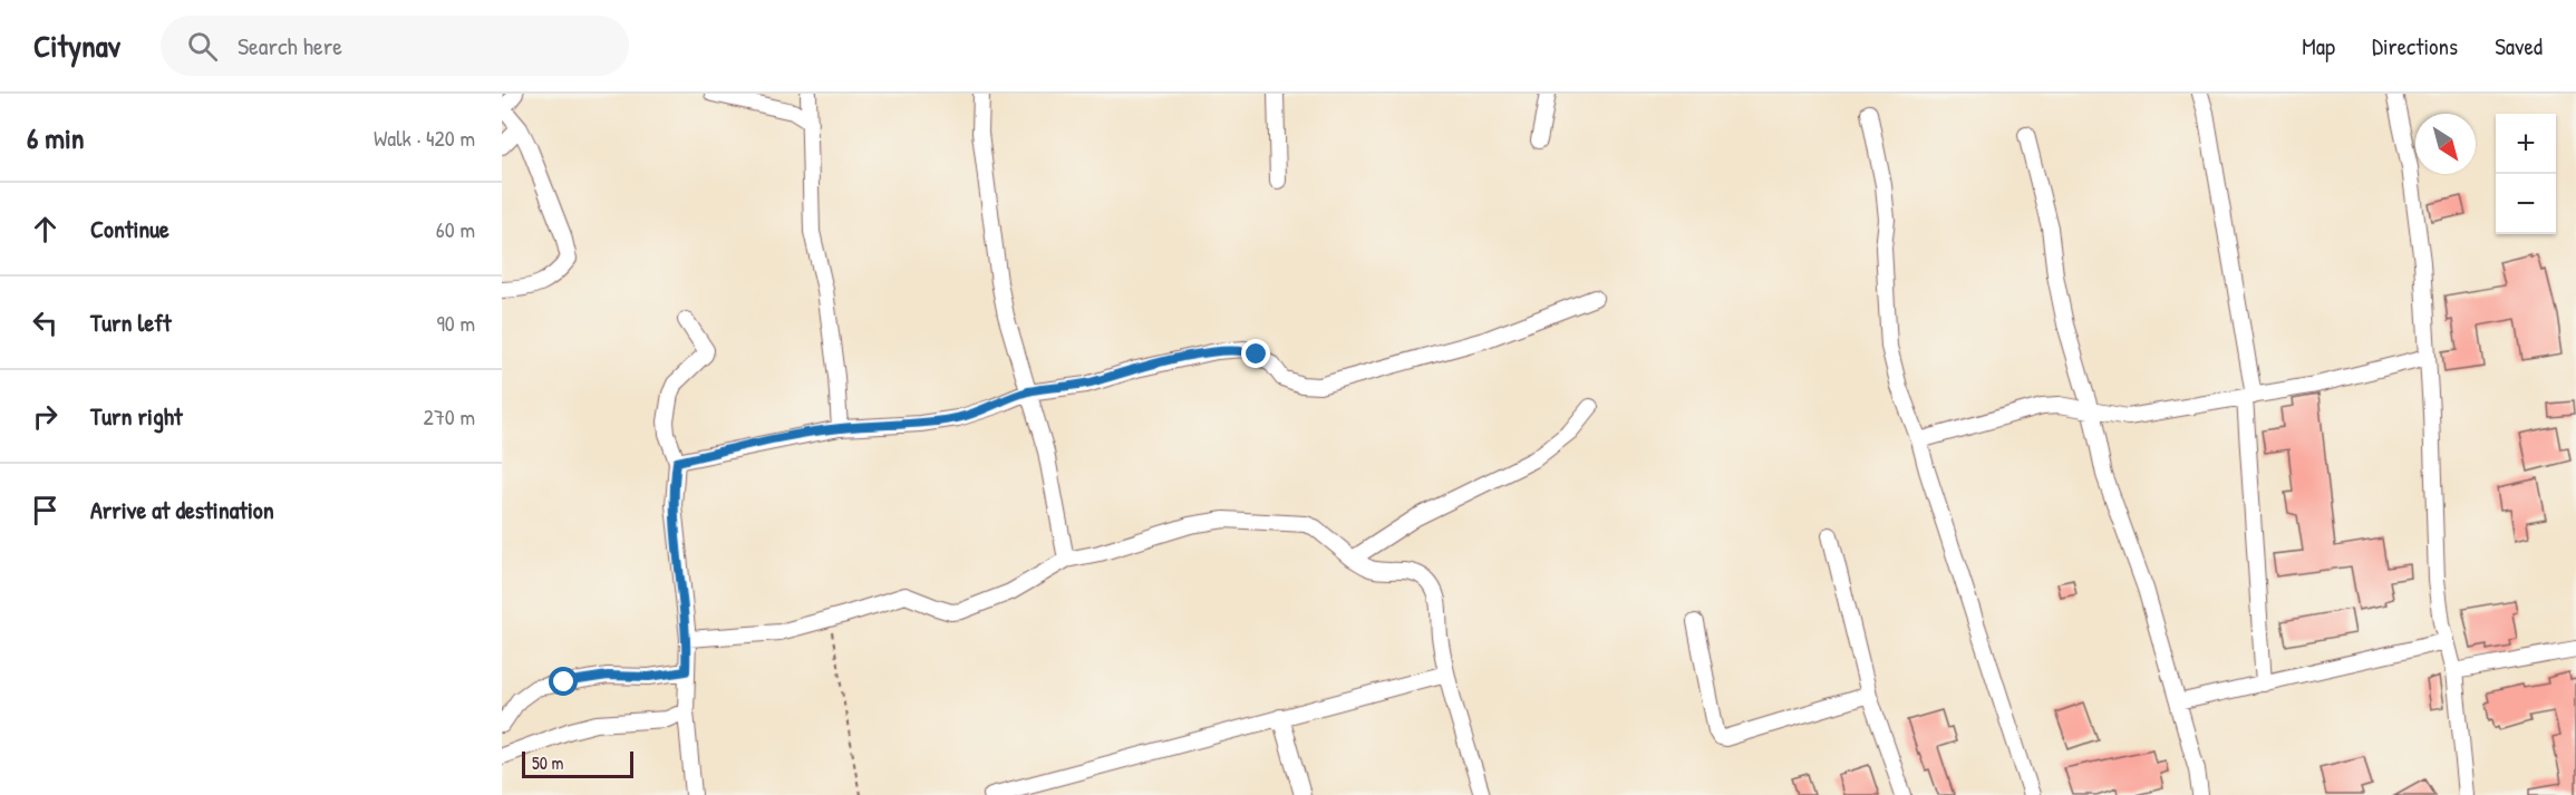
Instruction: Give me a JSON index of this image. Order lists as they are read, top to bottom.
{
  "scale_bar": "50 m",
  "north": "bottom right",
  "page": {
    "header": "Citynav",
    "search": "Search here",
    "nav": ["Map", "Directions", "Saved"],
    "heading": ["6 min", "Walk · 420 m"],
    "map_buttons": ["+", "−"],
    "list": [
      ["Continue", "60 m"],
      ["Turn left", "90 m"],
      ["Turn right", "270 m"],
      "Arrive at destination"
    ],
    "scale": "50 m"
  }
}
